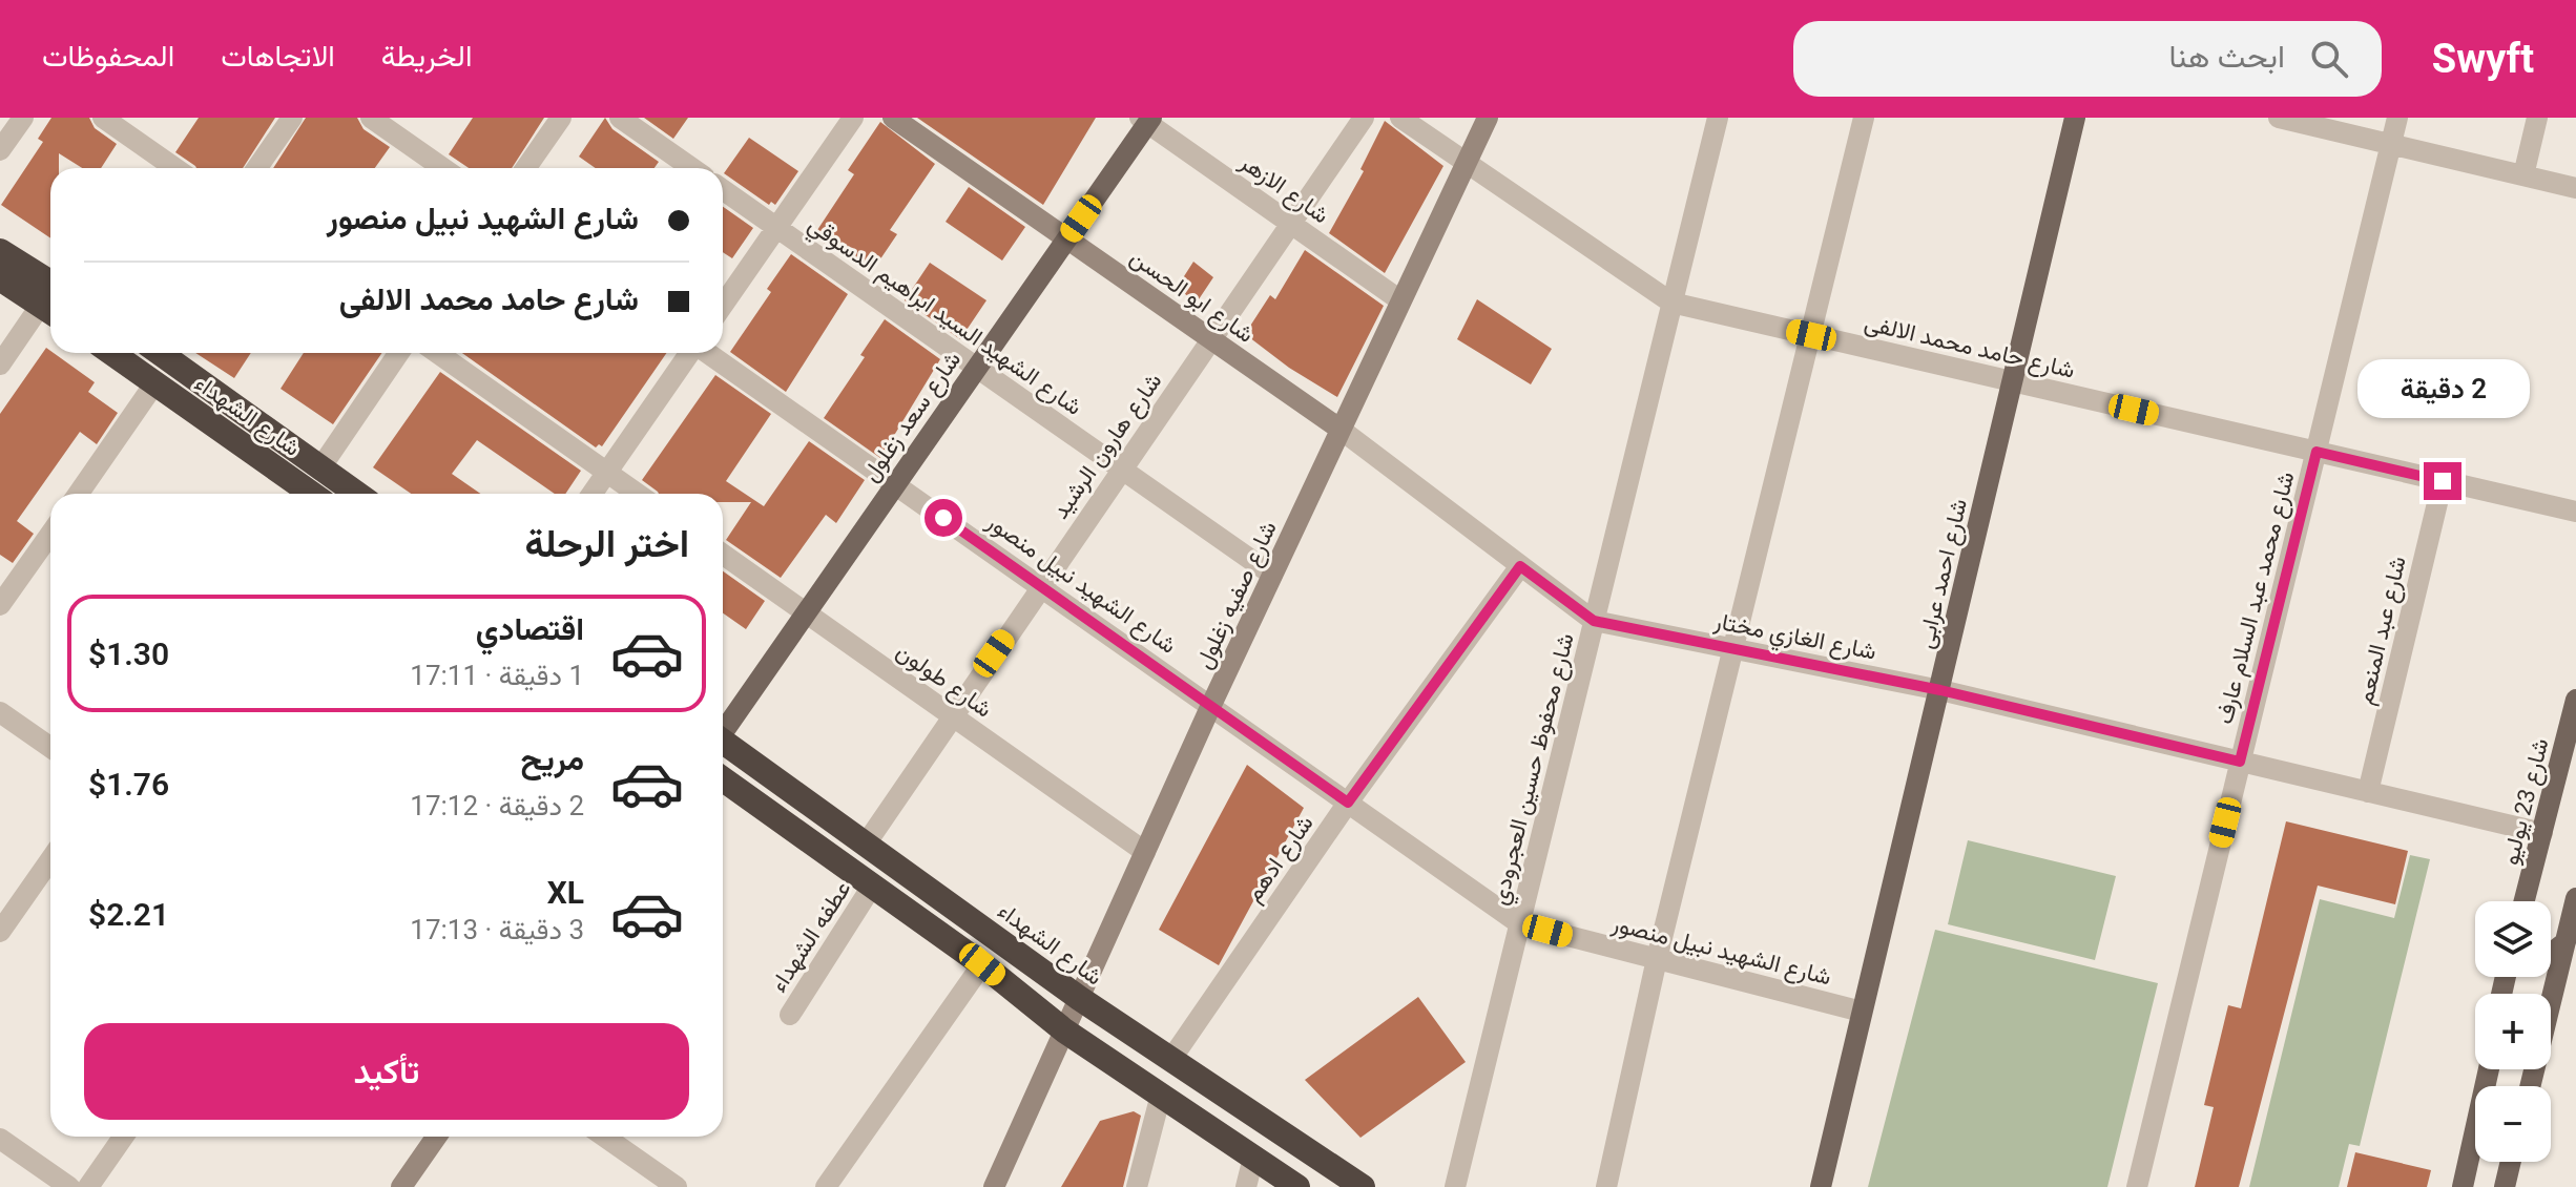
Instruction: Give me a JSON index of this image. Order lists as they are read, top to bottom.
{
  "streets": {
    "highway": ["شارع الشهداء"],
    "main road": ["شارع سعد زغلول", "شارع احمد عرابى", "شارع 23 يوليو"],
    "street": [
      "شارع الازهر",
      "شارع ابو الحسن",
      "شارع الشهيد السيد ابراهيم الدسوقي",
      "شارع حامد محمد الالفى",
      "شارع هارون الرشيد",
      "شارع الشهيد نبيل منصور",
      "شارع صفيه زغلول",
      "شارع محمد عبد السلام عارف",
      "شارع عبد المنعم",
      "شارع الغازي مختار",
      "شارع طولون",
      "شارع محفوظ حسين العجرودي",
      "شارع ادهم",
      "عطفه الشهداء"
    ]
  },
  "crossings": [
    ["شارع الازهر", "شارع سعد زغلول"],
    ["شارع الازهر", "شارع هارون الرشيد"],
    ["شارع الازهر", "شارع صفيه زغلول"],
    ["شارع ابو الحسن", "شارع سعد زغلول"],
    ["شارع ابو الحسن", "شارع هارون الرشيد"],
    ["شارع ابو الحسن", "شارع صفيه زغلول"],
    ["شارع ابو الحسن", "شارع الغازي مختار"],
    ["شارع الشهيد السيد ابراهيم الدسوقي", "شارع سعد زغلول"],
    ["شارع الشهيد السيد ابراهيم الدسوقي", "شارع هارون الرشيد"],
    ["شارع الشهيد السيد ابراهيم الدسوقي", "شارع صفيه زغلول"],
    ["شارع حامد محمد الالفى", "شارع احمد عرابى"],
    ["شارع حامد محمد الالفى", "شارع صفيه زغلول"],
    ["شارع حامد محمد الالفى", "شارع محمد عبد السلام عارف"],
    ["شارع حامد محمد الالفى", "شارع عبد المنعم"],
    ["شارع حامد محمد الالفى", "شارع محفوظ حسين العجرودي"],
    ["شارع الشهداء", "شارع هارون الرشيد"],
    ["شارع الشهداء", "شارع صفيه زغلول"],
    ["شارع الشهداء", "شارع ادهم"],
    ["شارع سعد زغلول", "شارع الشهيد نبيل منصور"],
    ["شارع سعد زغلول", "شارع طولون"],
    ["شارع هارون الرشيد", "شارع الشهيد نبيل منصور"],
    ["شارع هارون الرشيد", "شارع طولون"],
    ["شارع احمد عرابى", "شارع الشهيد نبيل منصور"],
    ["شارع احمد عرابى", "شارع الغازي مختار"],
    ["شارع الشهيد نبيل منصور", "شارع صفيه زغلول"],
    ["شارع الشهيد نبيل منصور", "شارع محفوظ حسين العجرودي"],
    ["شارع الشهيد نبيل منصور", "شارع ادهم"],
    ["شارع صفيه زغلول", "شارع الغازي مختار"],
    ["شارع صفيه زغلول", "شارع طولون"],
    ["شارع محمد عبد السلام عارف", "شارع الغازي مختار"],
    ["شارع عبد المنعم", "شارع الغازي مختار"],
    ["شارع الغازي مختار", "شارع محفوظ حسين العجرودي"],
    ["شارع الغازي مختار", "شارع 23 يوليو"],
    ["شارع الغازي مختار", "شارع ادهم"]
  ],
  "page": {
    "header": "Swyft",
    "search": "ابحث هنا",
    "nav": ["الخريطة", "الاتجاهات", "المحفوظات"],
    "banner": ["شارع الشهيد نبيل منصور", "شارع حامد محمد الالفى"],
    "bubble": "2 دقيقة",
    "heading": "اختر الرحلة",
    "list": [
      {
        "name": "اقتصادي",
        "note": "1 دقيقة · 17:11",
        "value": "$1.30"
      },
      {
        "name": "مريح",
        "note": "2 دقيقة · 17:12",
        "value": "$1.76"
      },
      {
        "name": "XL",
        "note": "3 دقيقة · 17:13",
        "value": "$2.21"
      }
    ],
    "map_buttons": ["+", "−"],
    "buttons": "تأكيد"
  }
}
